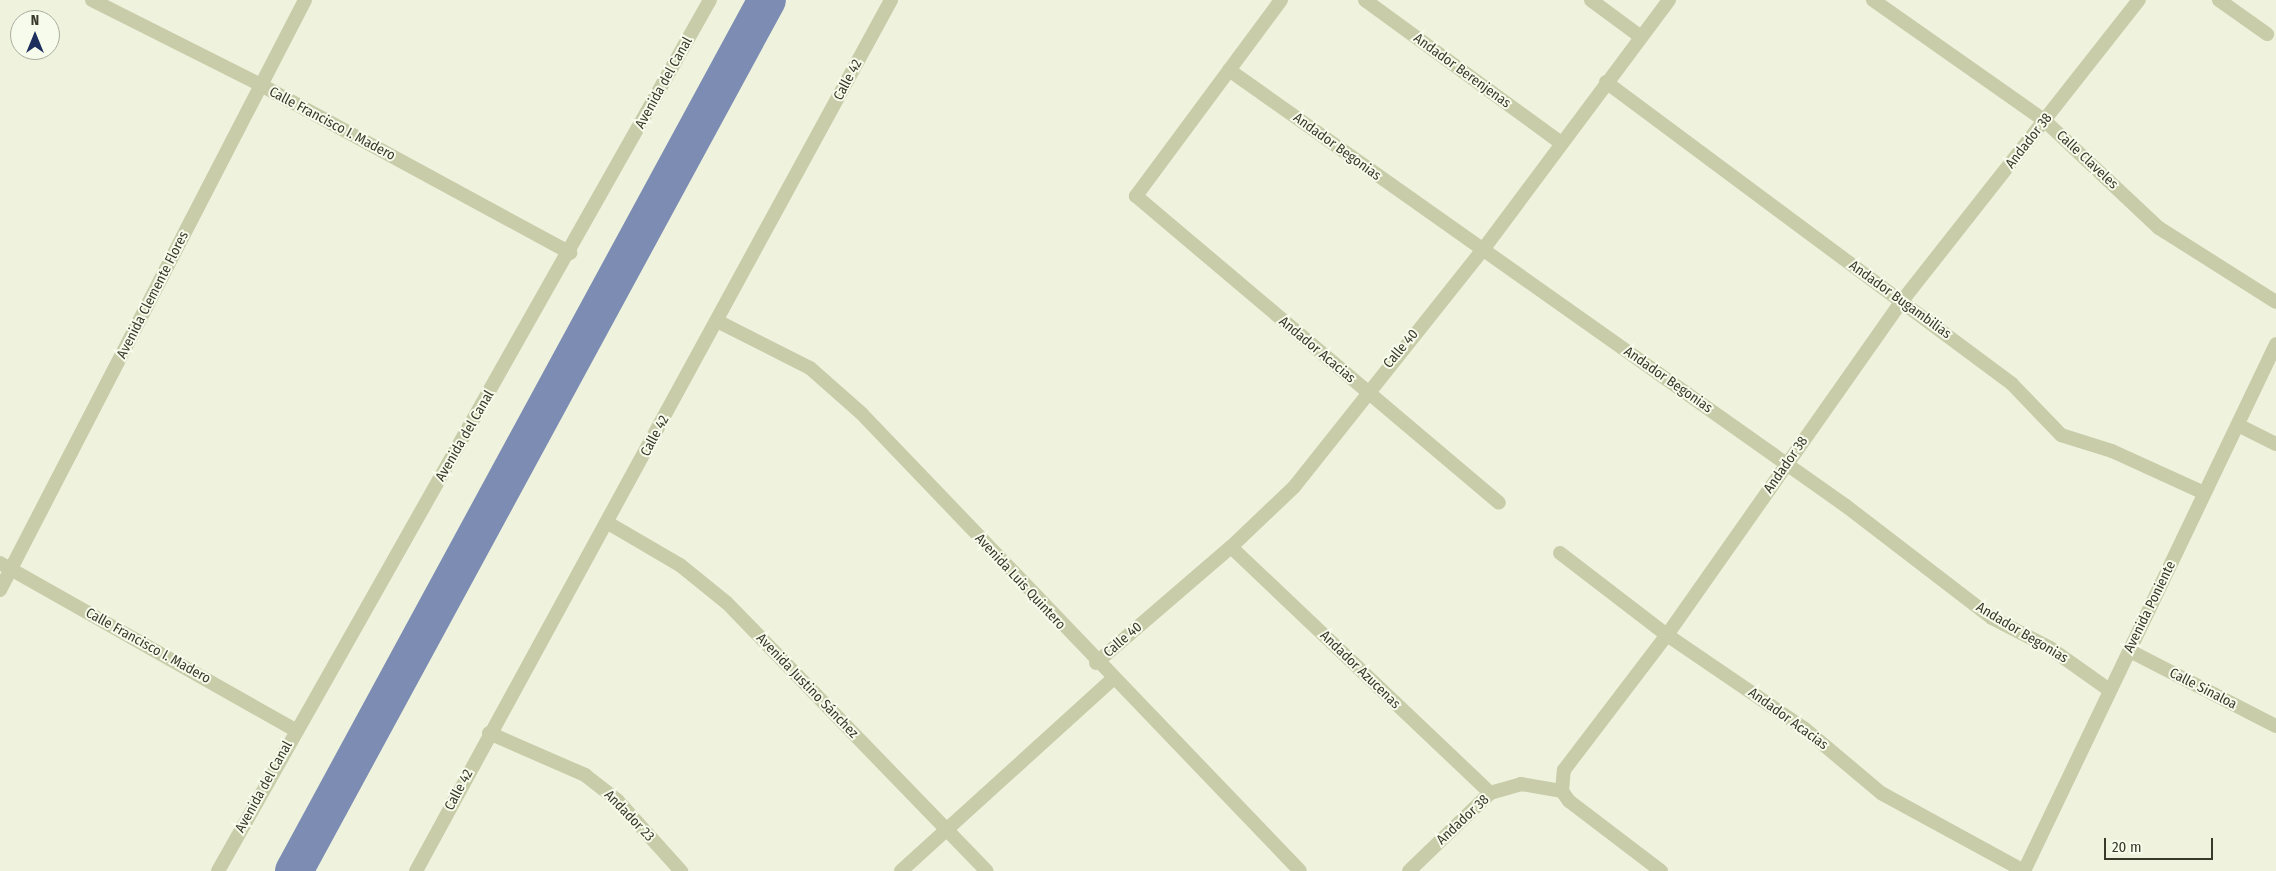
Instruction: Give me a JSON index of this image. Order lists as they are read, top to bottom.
{
  "streets": {
    "street": [
      "Andador Berenjenas",
      "Calle 42",
      "Avenida del Canal",
      "Calle Francisco I. Madero",
      "Andador 38",
      "Andador Begonias",
      "Calle Claveles",
      "Avenida Clemente Flores",
      "Andador Bugambilias",
      "Calle 40",
      "Andador Acacias",
      "Avenida Luis Quintero",
      "Avenida Poniente",
      "Andador Azucenas",
      "Avenida Justino Sánchez",
      "Calle Sinaloa",
      "Andador 23"
    ]
  },
  "crossings": [
    ["Andador Berenjenas", "Calle 40"],
    ["Calle 42", "Avenida Luis Quintero"],
    ["Calle 42", "Avenida Justino Sánchez"],
    ["Calle 42", "Andador 23"],
    ["Avenida del Canal", "Calle Francisco I. Madero"],
    ["Calle Francisco I. Madero", "Avenida Clemente Flores"],
    ["Andador 38", "Andador Begonias"],
    ["Andador 38", "Calle Claveles"],
    ["Andador 38", "Andador Bugambilias"],
    ["Andador 38", "Andador Acacias"],
    ["Andador 38", "Andador Azucenas"],
    ["Andador Begonias", "Calle 40"],
    ["Andador Begonias", "Andador Acacias"],
    ["Andador Begonias", "Avenida Poniente"],
    ["Andador Bugambilias", "Calle 40"],
    ["Andador Bugambilias", "Avenida Poniente"],
    ["Calle 40", "Andador Acacias"],
    ["Calle 40", "Avenida Luis Quintero"],
    ["Calle 40", "Andador Azucenas"],
    ["Calle 40", "Avenida Justino Sánchez"],
    ["Andador Acacias", "Avenida Poniente"],
    ["Avenida Poniente", "Calle Sinaloa"]
  ],
  "scale_bar": "20 m",
  "north": "top"
}
